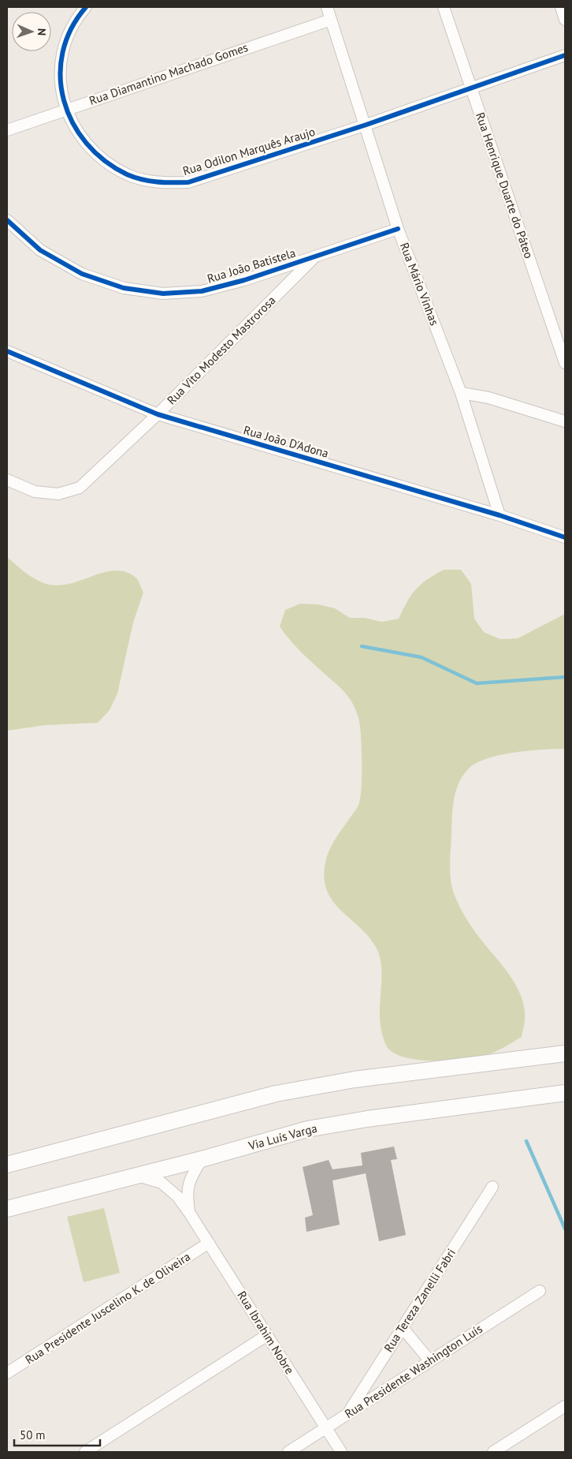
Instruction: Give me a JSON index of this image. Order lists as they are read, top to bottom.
{
  "streets": {
    "main road": ["Via Luís Varga"],
    "street": [
      "Rua Diamantino Machado Gomes",
      "Rua Odilon Marquês Araujo",
      "Rua Henrique Duarte do Páteo",
      "Rua João Batistela",
      "Rua Mário Vinhas",
      "Rua Vito Modesto Mastrorosa",
      "Rua João D'Adona",
      "Rua Tereza Zanelli Fabri",
      "Rua Presidente Juscelino K. de Oliveira",
      "Rua Ibrahim Nobre",
      "Rua Presidente Washington Luís"
    ]
  },
  "crossings": [
    ["Rua Diamantino Machado Gomes", "Rua Odilon Marquês Araujo"],
    ["Rua Diamantino Machado Gomes", "Rua Mário Vinhas"],
    ["Rua Odilon Marquês Araujo", "Rua Henrique Duarte do Páteo"],
    ["Rua Odilon Marquês Araujo", "Rua Mário Vinhas"],
    ["Rua João Batistela", "Rua Mário Vinhas"],
    ["Rua João Batistela", "Rua Vito Modesto Mastrorosa"],
    ["Rua Mário Vinhas", "Rua João D'Adona"],
    ["Rua Vito Modesto Mastrorosa", "Rua João D'Adona"],
    ["Via Luís Varga", "Rua Ibrahim Nobre"],
    ["Rua Tereza Zanelli Fabri", "Rua Presidente Washington Luís"],
    ["Rua Presidente Juscelino K. de Oliveira", "Rua Ibrahim Nobre"],
    ["Rua Ibrahim Nobre", "Rua Presidente Washington Luís"]
  ],
  "scale_bar": "50 m",
  "north": "right"
}
